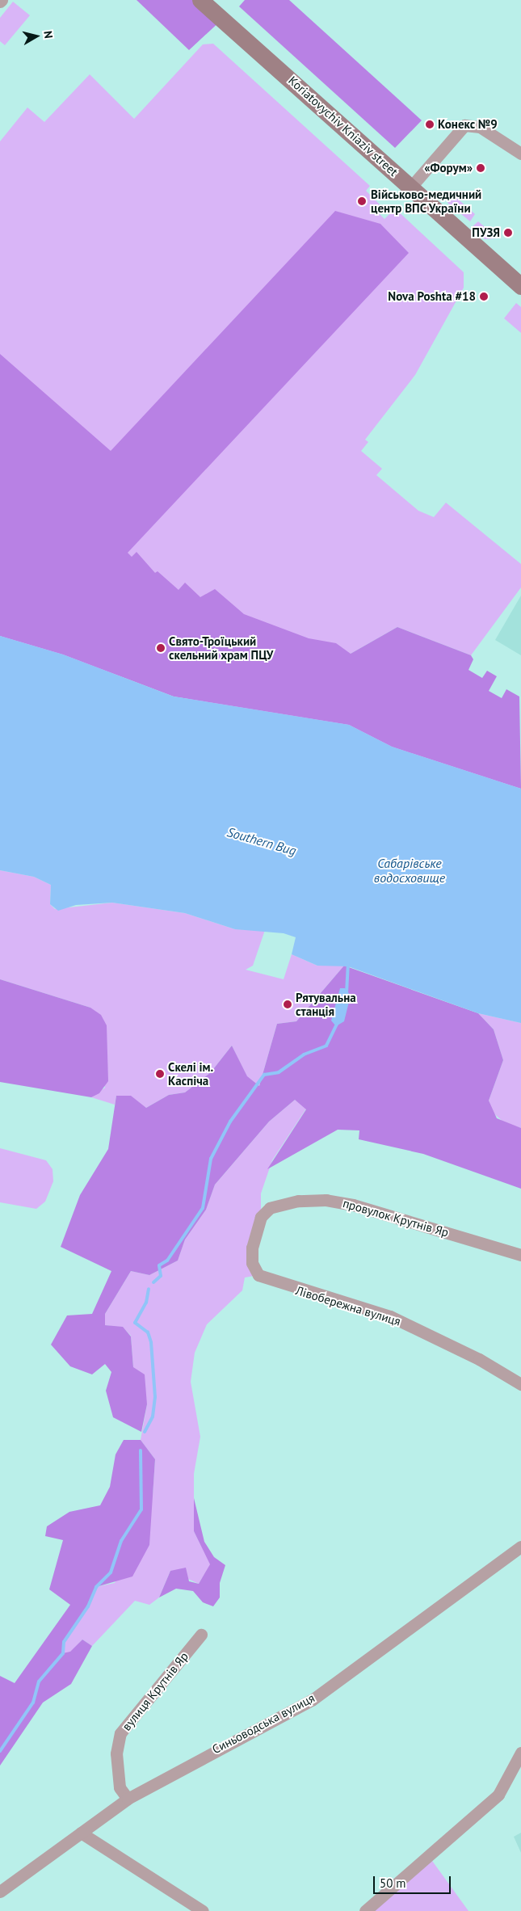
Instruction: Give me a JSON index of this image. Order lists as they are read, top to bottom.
{
  "streets": {
    "main road": ["Koriatovychiv Kniaziv street"],
    "street": [
      "провулок Крутнів Яр",
      "Лівобережна вулиця",
      "вулиця Крутнів Яр",
      "Синьоводська вулиця"
    ]
  },
  "crossings": [
    ["провулок Крутнів Яр", "Лівобережна вулиця"],
    ["вулиця Крутнів Яр", "Синьоводська вулиця"]
  ],
  "water": ["Southern Bug", "Сабарівське водосховище"],
  "places": [
    "Конекс №9",
    "«Форум»",
    "Військово-медичний центр ВПС України",
    "ПУЗЯ",
    "Nova Poshta #18",
    "Свято-Троїцький скельний храм ПЦУ",
    "Рятувальна станція",
    "Скелі ім. Каспіча"
  ],
  "scale_bar": "50 m",
  "north": "right"
}
